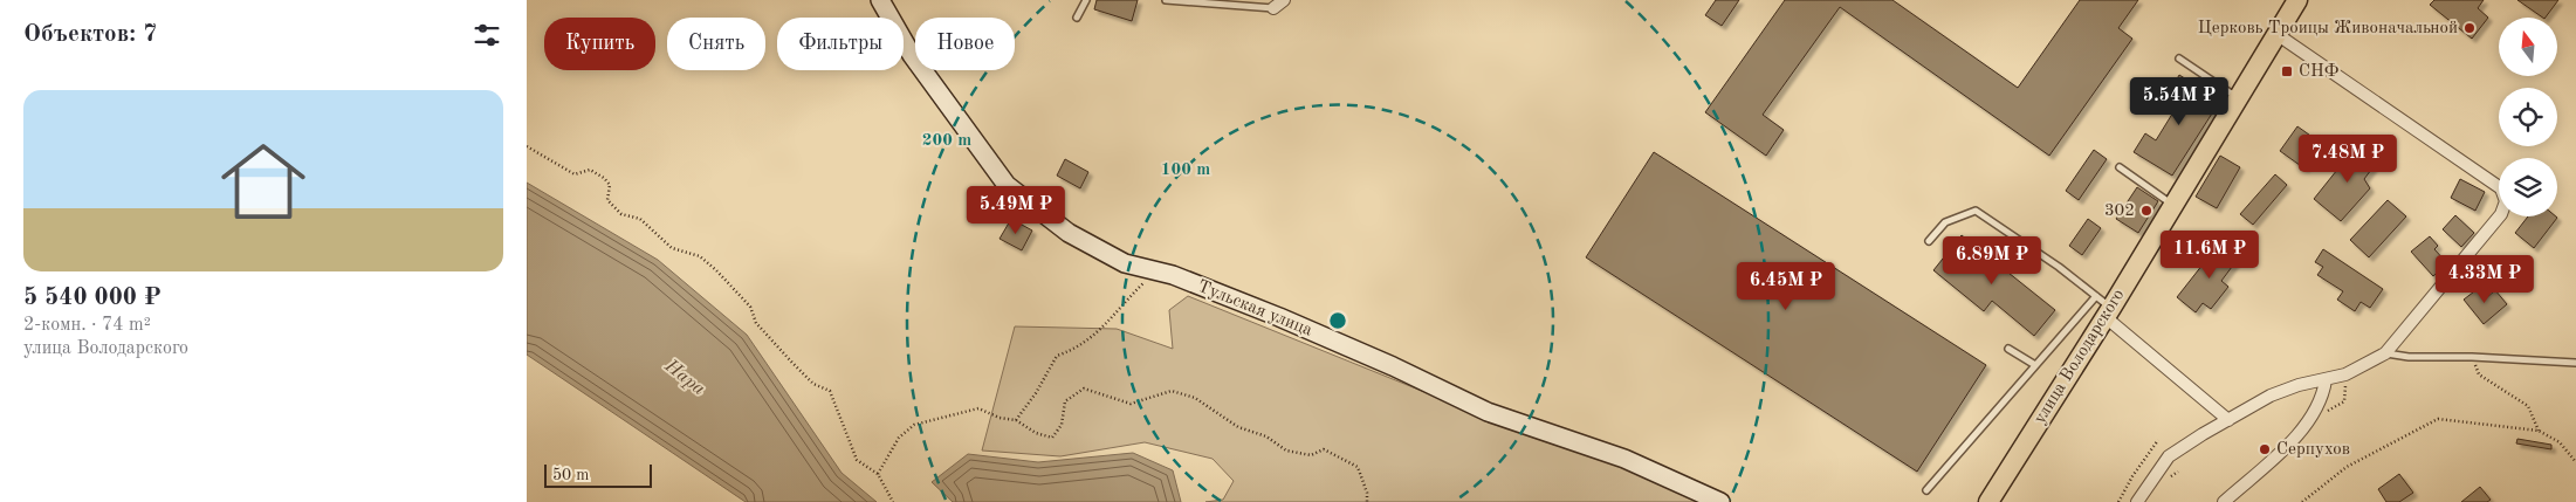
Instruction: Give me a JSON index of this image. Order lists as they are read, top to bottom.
{
  "streets": {
    "main road": ["улица Володарского"],
    "street": ["Тульская улица"]
  },
  "water": ["Нара"],
  "places": {
    "other": ["Церковь Троицы Живоначальной", "302", "Серпухов"],
    "transit": ["СНФ"]
  },
  "scale_bar": "50 m",
  "north": "top",
  "page": {
    "heading": "Объектов: 7",
    "chip": [
      "Купить",
      "Снять",
      "Фильтры",
      "Новое"
    ],
    "list": [
      {
        "name": "5 540 000 ₽",
        "note": "2-комн. · 74 m² · улица Володарского"
      }
    ],
    "price": [
      "5.54M ₽",
      "7.48M ₽",
      "5.49M ₽",
      "11.6M ₽",
      "6.89M ₽",
      "4.33M ₽",
      "6.45M ₽"
    ],
    "scale": "50 m"
  },
  "rings": ["200 m", "100 m"]
}
